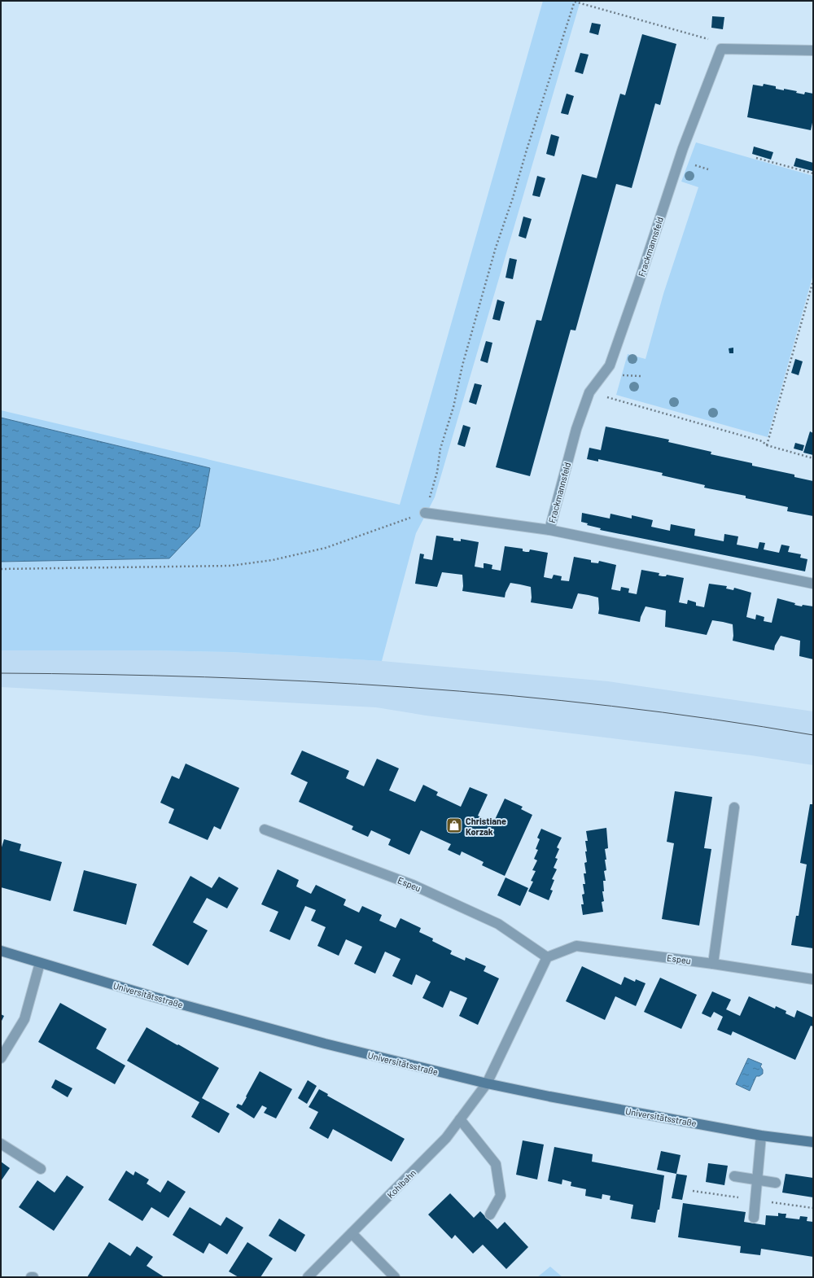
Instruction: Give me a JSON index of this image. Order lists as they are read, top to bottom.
{
  "streets": {
    "street": [
      "Frackmannsfeld",
      "Espeu",
      "Universitätsstraße",
      "Kohlbahn"
    ]
  },
  "crossings": [
    ["Universitätsstraße", "Kohlbahn"]
  ],
  "places": {
    "shop": ["Christiane Korzak"]
  }
}
